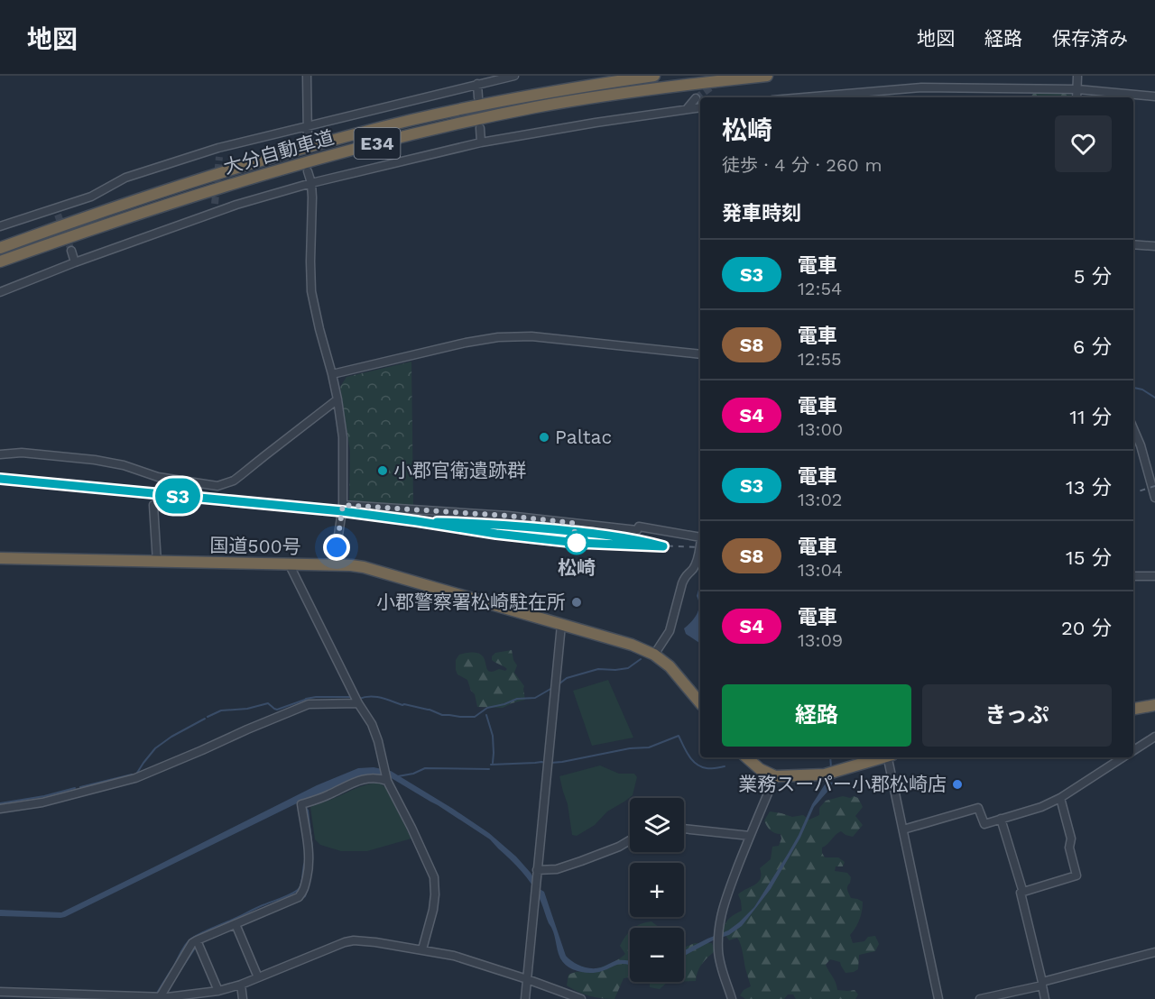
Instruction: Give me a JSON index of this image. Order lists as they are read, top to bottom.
{
  "streets": {
    "highway": ["E34", "大分自動車道", "国道500号"]
  },
  "places": [
    "Paltac",
    "小郡官衛遺跡群",
    "松崎",
    "小郡警察署松崎駐在所",
    "業務スーパー小郡松崎店"
  ],
  "page": {
    "header": "地図",
    "nav": ["地図", "経路", "保存済み"],
    "on_map": "S3",
    "heading": [
      ["松崎", "徒歩 · 4 分 · 260 m"],
      "発車時刻"
    ],
    "list": [
      {
        "mark": "S3",
        "name": "電車",
        "note": "12:54",
        "value": "5 分"
      },
      {
        "mark": "S8",
        "name": "電車",
        "note": "12:55",
        "value": "6 分"
      },
      {
        "mark": "S4",
        "name": "電車",
        "note": "13:00",
        "value": "11 分"
      },
      {
        "mark": "S3",
        "name": "電車",
        "note": "13:02",
        "value": "13 分"
      },
      {
        "mark": "S8",
        "name": "電車",
        "note": "13:04",
        "value": "15 分"
      },
      {
        "mark": "S4",
        "name": "電車",
        "note": "13:09",
        "value": "20 分"
      }
    ],
    "buttons": ["経路", "きっぷ"],
    "map_buttons": ["+", "−"]
  }
}
